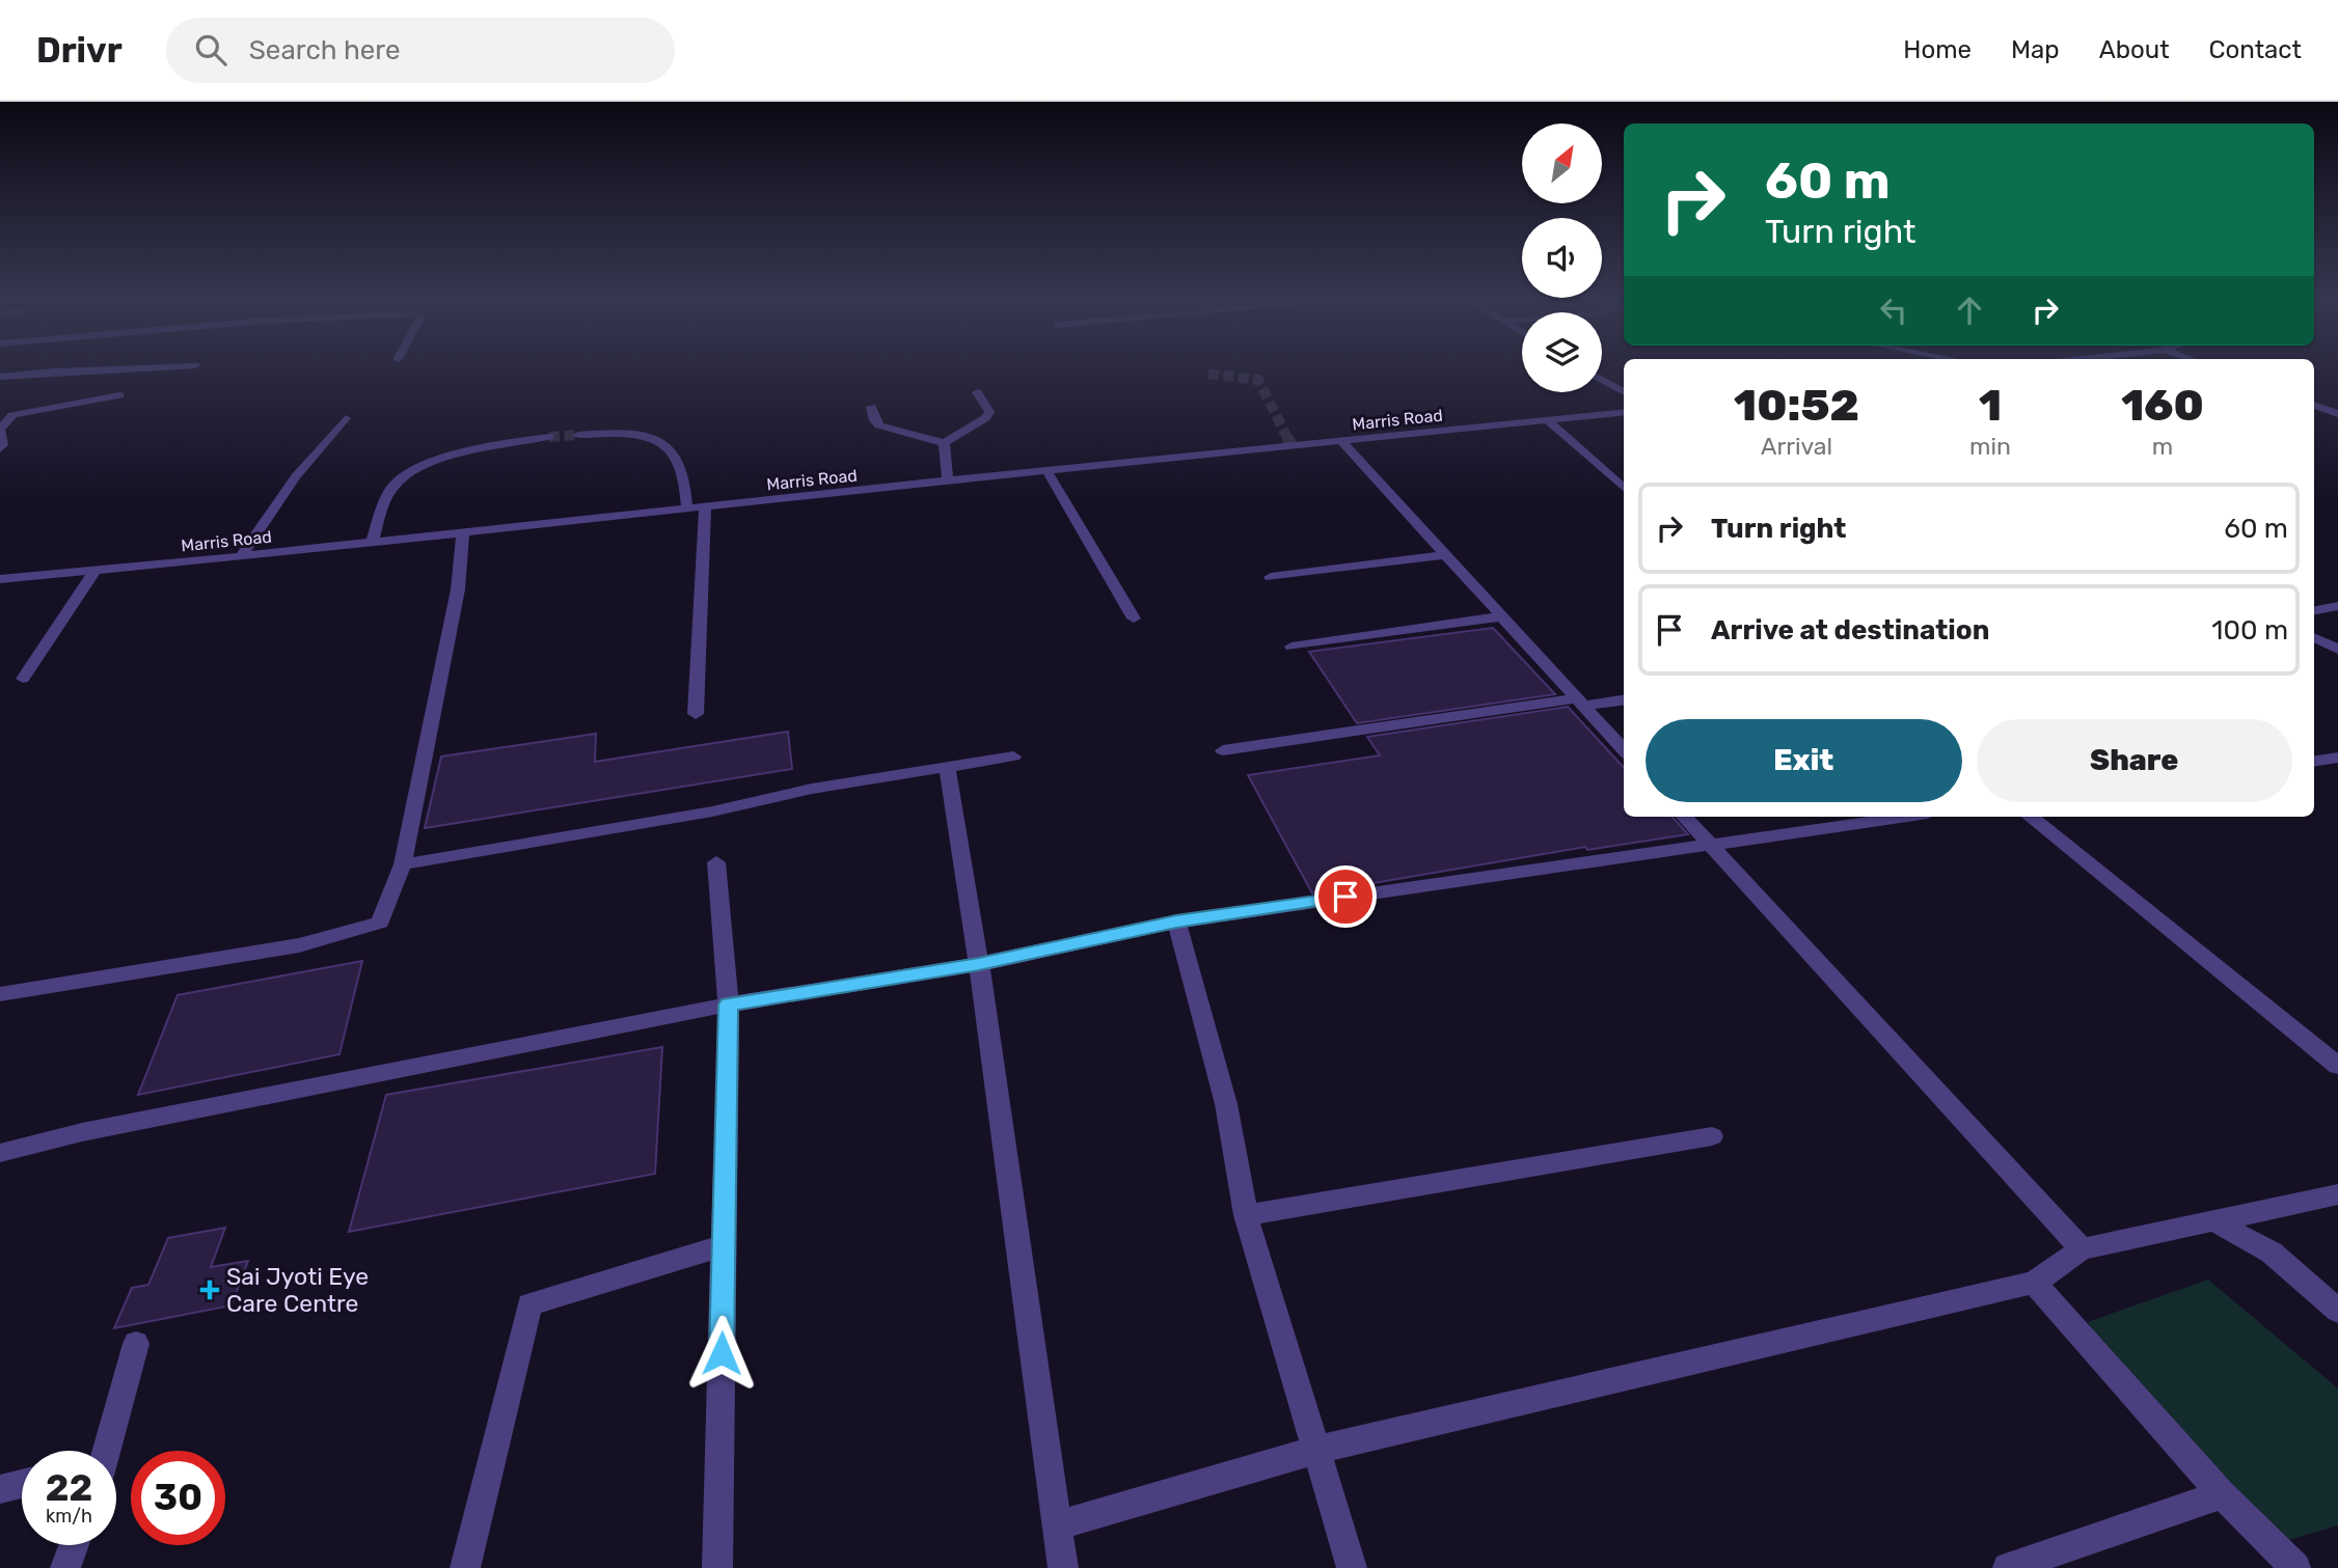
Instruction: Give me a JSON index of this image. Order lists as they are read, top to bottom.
{
  "streets": {
    "street": ["Marris Road"]
  },
  "places": {
    "health": ["Sai Jyoti Eye Care Centre"]
  },
  "north": "top right",
  "page": {
    "header": "Drivr",
    "search": "Search here",
    "nav": [
      "Home",
      "Map",
      "About",
      "Contact"
    ],
    "turn": ["60 m", "Turn right"],
    "eta": [
      "10:52",
      "Arrival",
      "1",
      "min",
      "160",
      "m"
    ],
    "list": [
      {
        "name": "Turn right",
        "value": "60 m"
      },
      {
        "name": "Arrive at destination",
        "value": "100 m"
      }
    ],
    "buttons": ["Exit", "Share"],
    "speed": "22 km/h",
    "limit": "30"
  }
}
